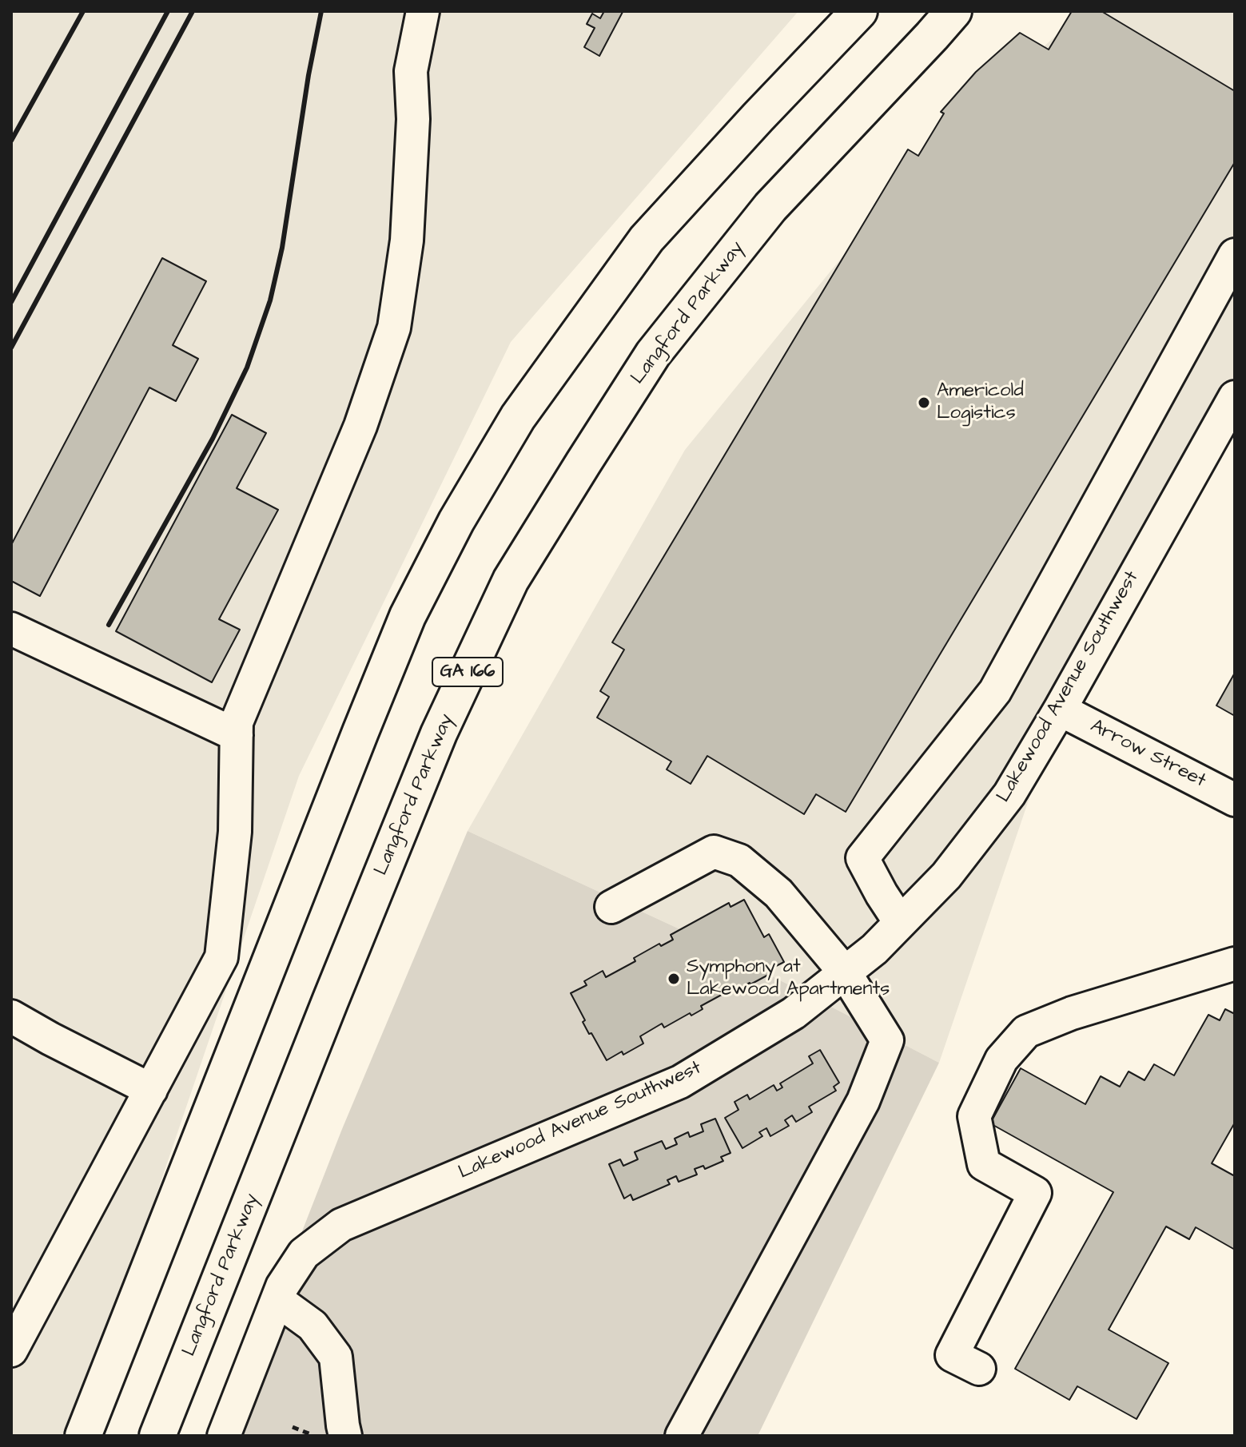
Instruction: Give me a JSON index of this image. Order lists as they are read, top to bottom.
{
  "streets": {
    "highway": ["Langford Parkway", "GA 166"],
    "street": ["Lakewood Avenue Southwest", "Arrow Street"]
  },
  "crossings": [
    ["Lakewood Avenue Southwest", "Arrow Street"]
  ],
  "places": ["Americold Logistics", "Symphony at Lakewood Apartments"]
}
